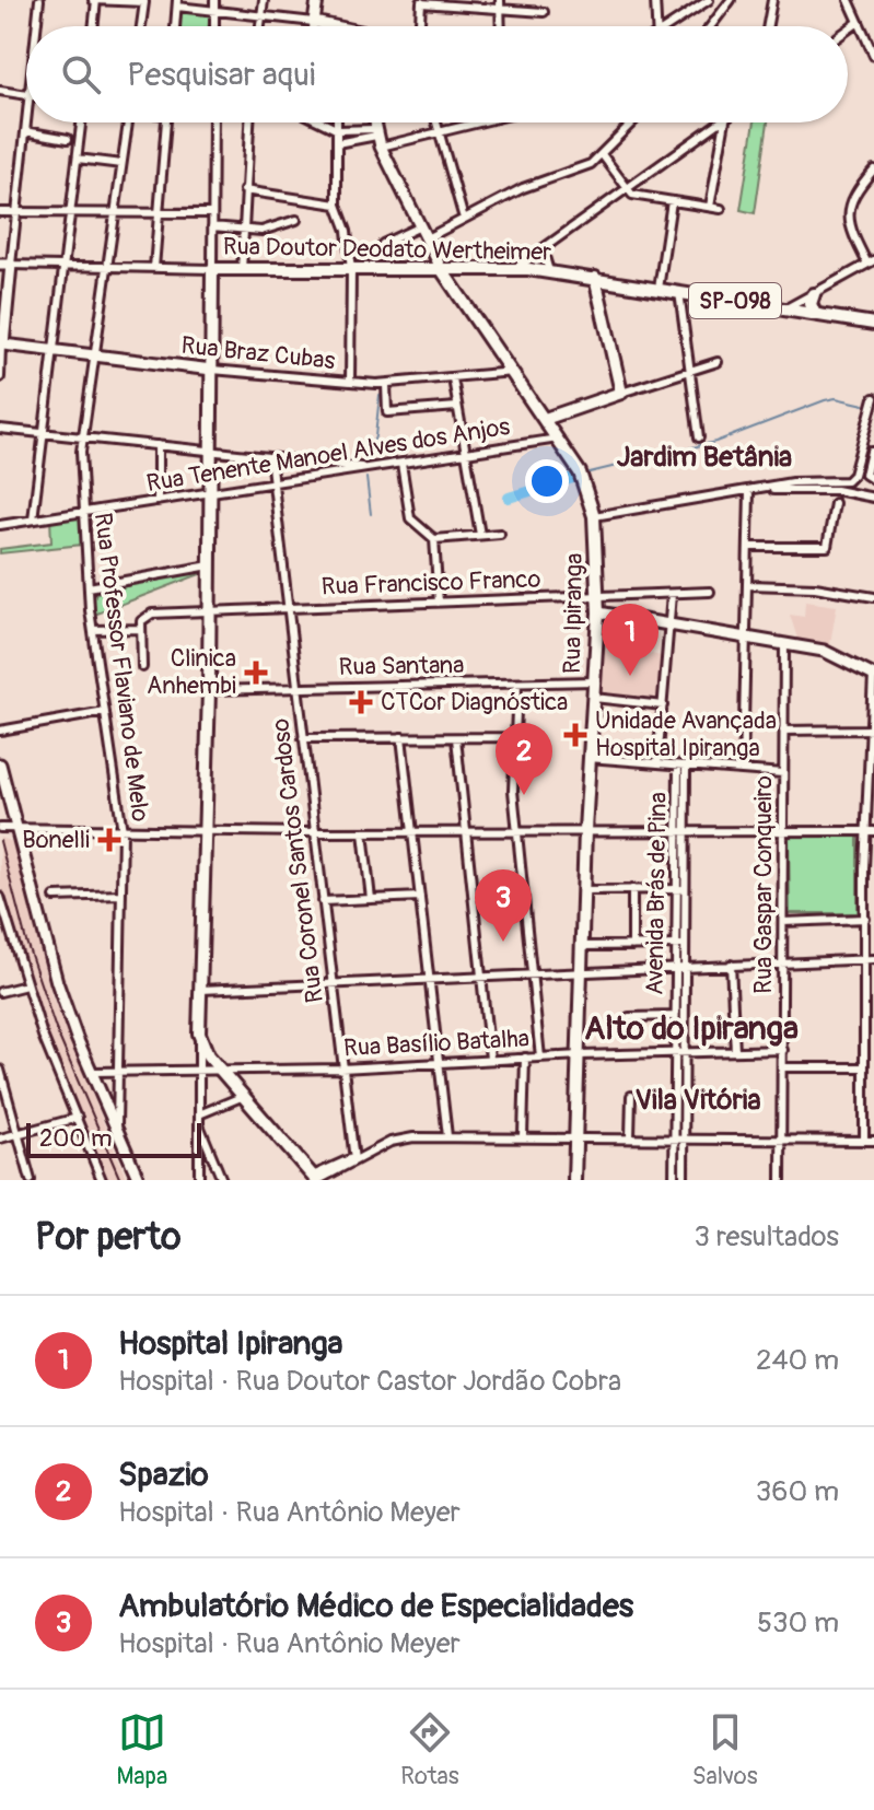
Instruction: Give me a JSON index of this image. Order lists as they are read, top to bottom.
{
  "streets": {
    "main road": [
      "Rua Doutor Deodato Wertheimer",
      "SP-098",
      "Rua Braz Cubas",
      "Rua Ipiranga"
    ],
    "street": [
      "Rua Tenente Manoel Alves dos Anjos",
      "Rua Francisco Franco",
      "Rua Santana",
      "Rua Professor Flaviano de Melo",
      "Rua Coronel Santos Cardoso",
      "Rua Gaspar Conqueiro",
      "Avenida Brás de Pina",
      "Rua Basílio Batalha"
    ]
  },
  "crossings": [
    ["Rua Doutor Deodato Wertheimer", "Rua Ipiranga"],
    ["Rua Doutor Deodato Wertheimer", "Rua Professor Flaviano de Melo"],
    ["Rua Braz Cubas", "Rua Ipiranga"],
    ["Rua Braz Cubas", "Rua Professor Flaviano de Melo"],
    ["Rua Tenente Manoel Alves dos Anjos", "Rua Ipiranga"],
    ["Rua Tenente Manoel Alves dos Anjos", "Rua Professor Flaviano de Melo"],
    ["Rua Tenente Manoel Alves dos Anjos", "Rua Coronel Santos Cardoso"],
    ["Rua Francisco Franco", "Rua Ipiranga"],
    ["Rua Francisco Franco", "Rua Coronel Santos Cardoso"],
    ["Rua Ipiranga", "Rua Santana"],
    ["Rua Ipiranga", "Rua Basílio Batalha"],
    ["Rua Santana", "Rua Coronel Santos Cardoso"],
    ["Rua Professor Flaviano de Melo", "Rua Basílio Batalha"],
    ["Rua Coronel Santos Cardoso", "Rua Basílio Batalha"],
    ["Rua Gaspar Conqueiro", "Rua Basílio Batalha"],
    ["Avenida Brás de Pina", "Rua Basílio Batalha"]
  ],
  "districts": ["Jardim Betânia", "Alto do Ipiranga", "Vila Vitória"],
  "places": {
    "health": [
      "Clinica Anhembi",
      "CTCor Diagnóstica",
      "Unidade Avançada Hospital Ipiranga",
      "Bonelli"
    ]
  },
  "scale_bar": "200 m",
  "page": {
    "search": "Pesquisar aqui",
    "pins": ["1", "2", "3"],
    "scale": "200 m",
    "heading": ["Por perto", "3 resultados"],
    "list": [
      {
        "mark": "1",
        "name": "Hospital Ipiranga",
        "note": "Hospital · Rua Doutor Castor Jordão Cobra",
        "value": "240 m"
      },
      {
        "mark": "2",
        "name": "Spazio",
        "note": "Hospital · Rua Antônio Meyer",
        "value": "360 m"
      },
      {
        "mark": "3",
        "name": "Ambulatório Médico de Especialidades",
        "note": "Hospital · Rua Antônio Meyer",
        "value": "530 m"
      }
    ],
    "nav": ["Mapa", "Rotas", "Salvos"]
  }
}
